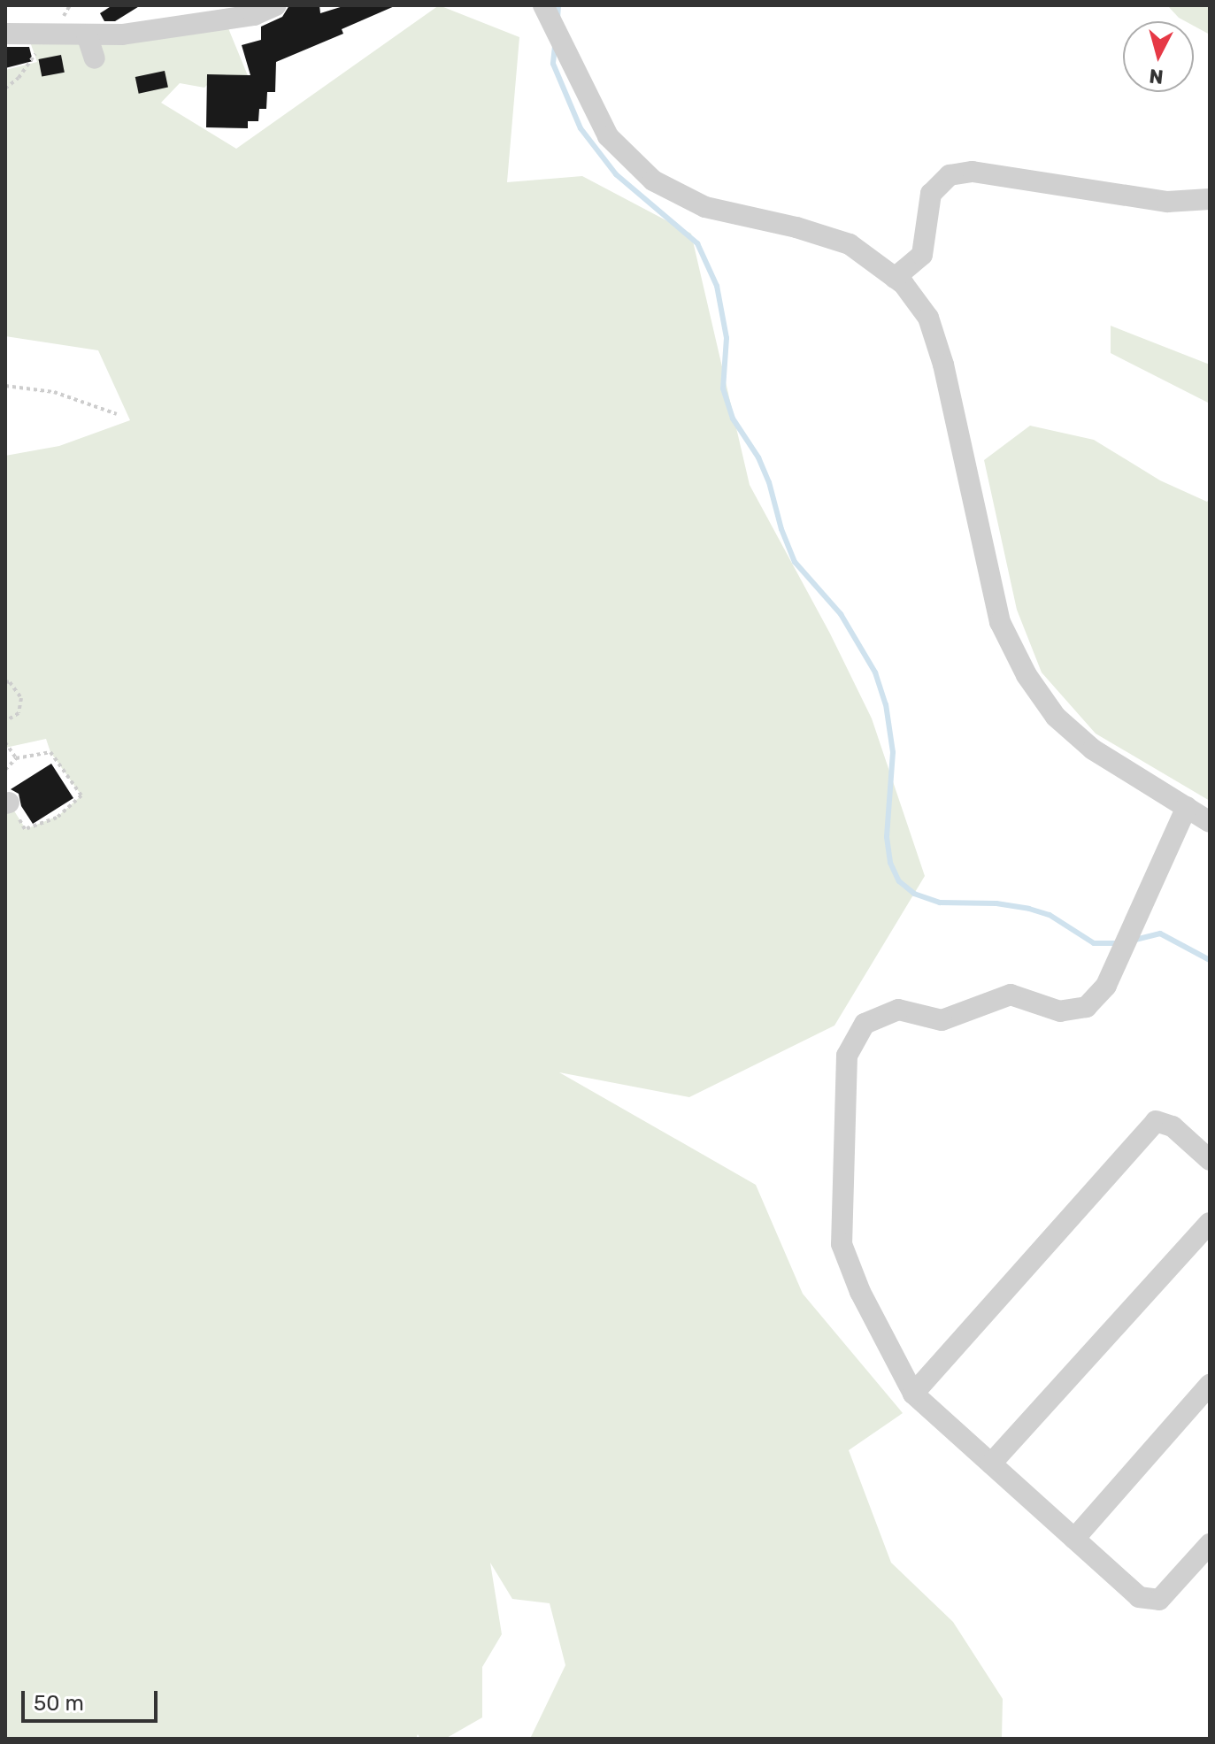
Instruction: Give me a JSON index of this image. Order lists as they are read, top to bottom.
{
  "scale_bar": "50 m",
  "north": "bottom"
}
